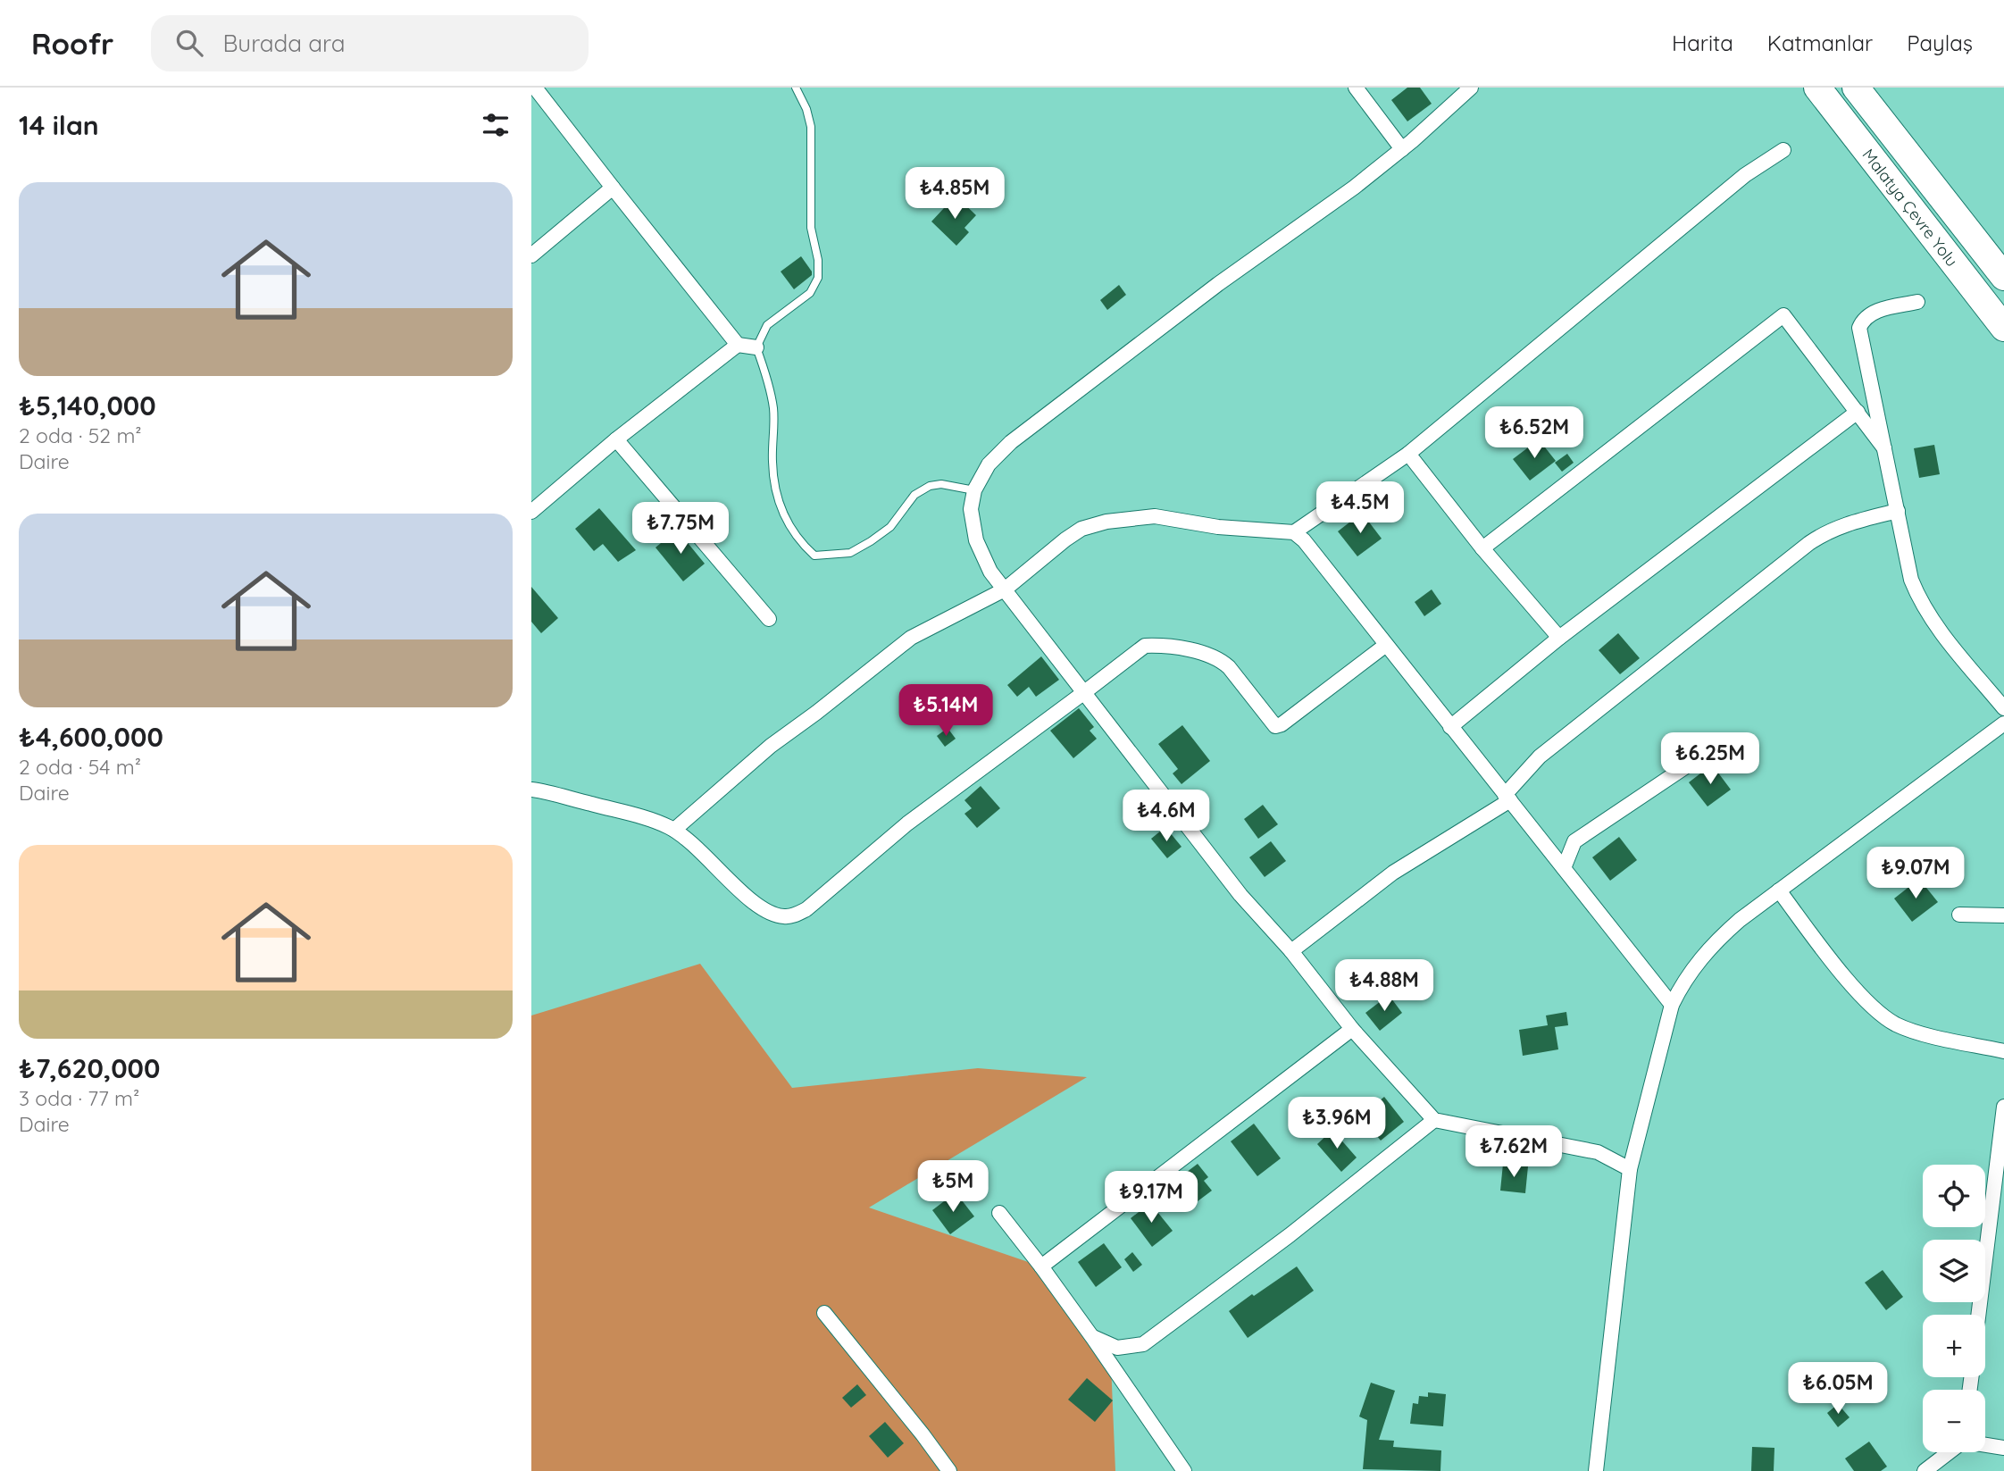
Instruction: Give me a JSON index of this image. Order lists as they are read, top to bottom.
{
  "streets": {
    "highway": ["Malatya Çevre Yolu"]
  },
  "page": {
    "header": "Roofr",
    "search": "Burada ara",
    "nav": ["Harita", "Katmanlar", "Paylaş"],
    "heading": "14 ilan",
    "list": [
      {
        "name": "₺5,140,000",
        "note": "2 oda · 52 m² · Daire"
      },
      {
        "name": "₺4,600,000",
        "note": "2 oda · 54 m² · Daire"
      },
      {
        "name": "₺7,620,000",
        "note": "3 oda · 77 m² · Daire"
      }
    ],
    "price": [
      "₺4.85M",
      "₺6.52M",
      "₺4.5M",
      "₺7.75M",
      "₺5.14M",
      "₺6.25M",
      "₺4.6M",
      "₺9.07M",
      "₺4.88M",
      "₺3.96M",
      "₺7.62M",
      "₺5M",
      "₺9.17M",
      "₺6.05M"
    ],
    "map_buttons": ["+", "−"]
  }
}
